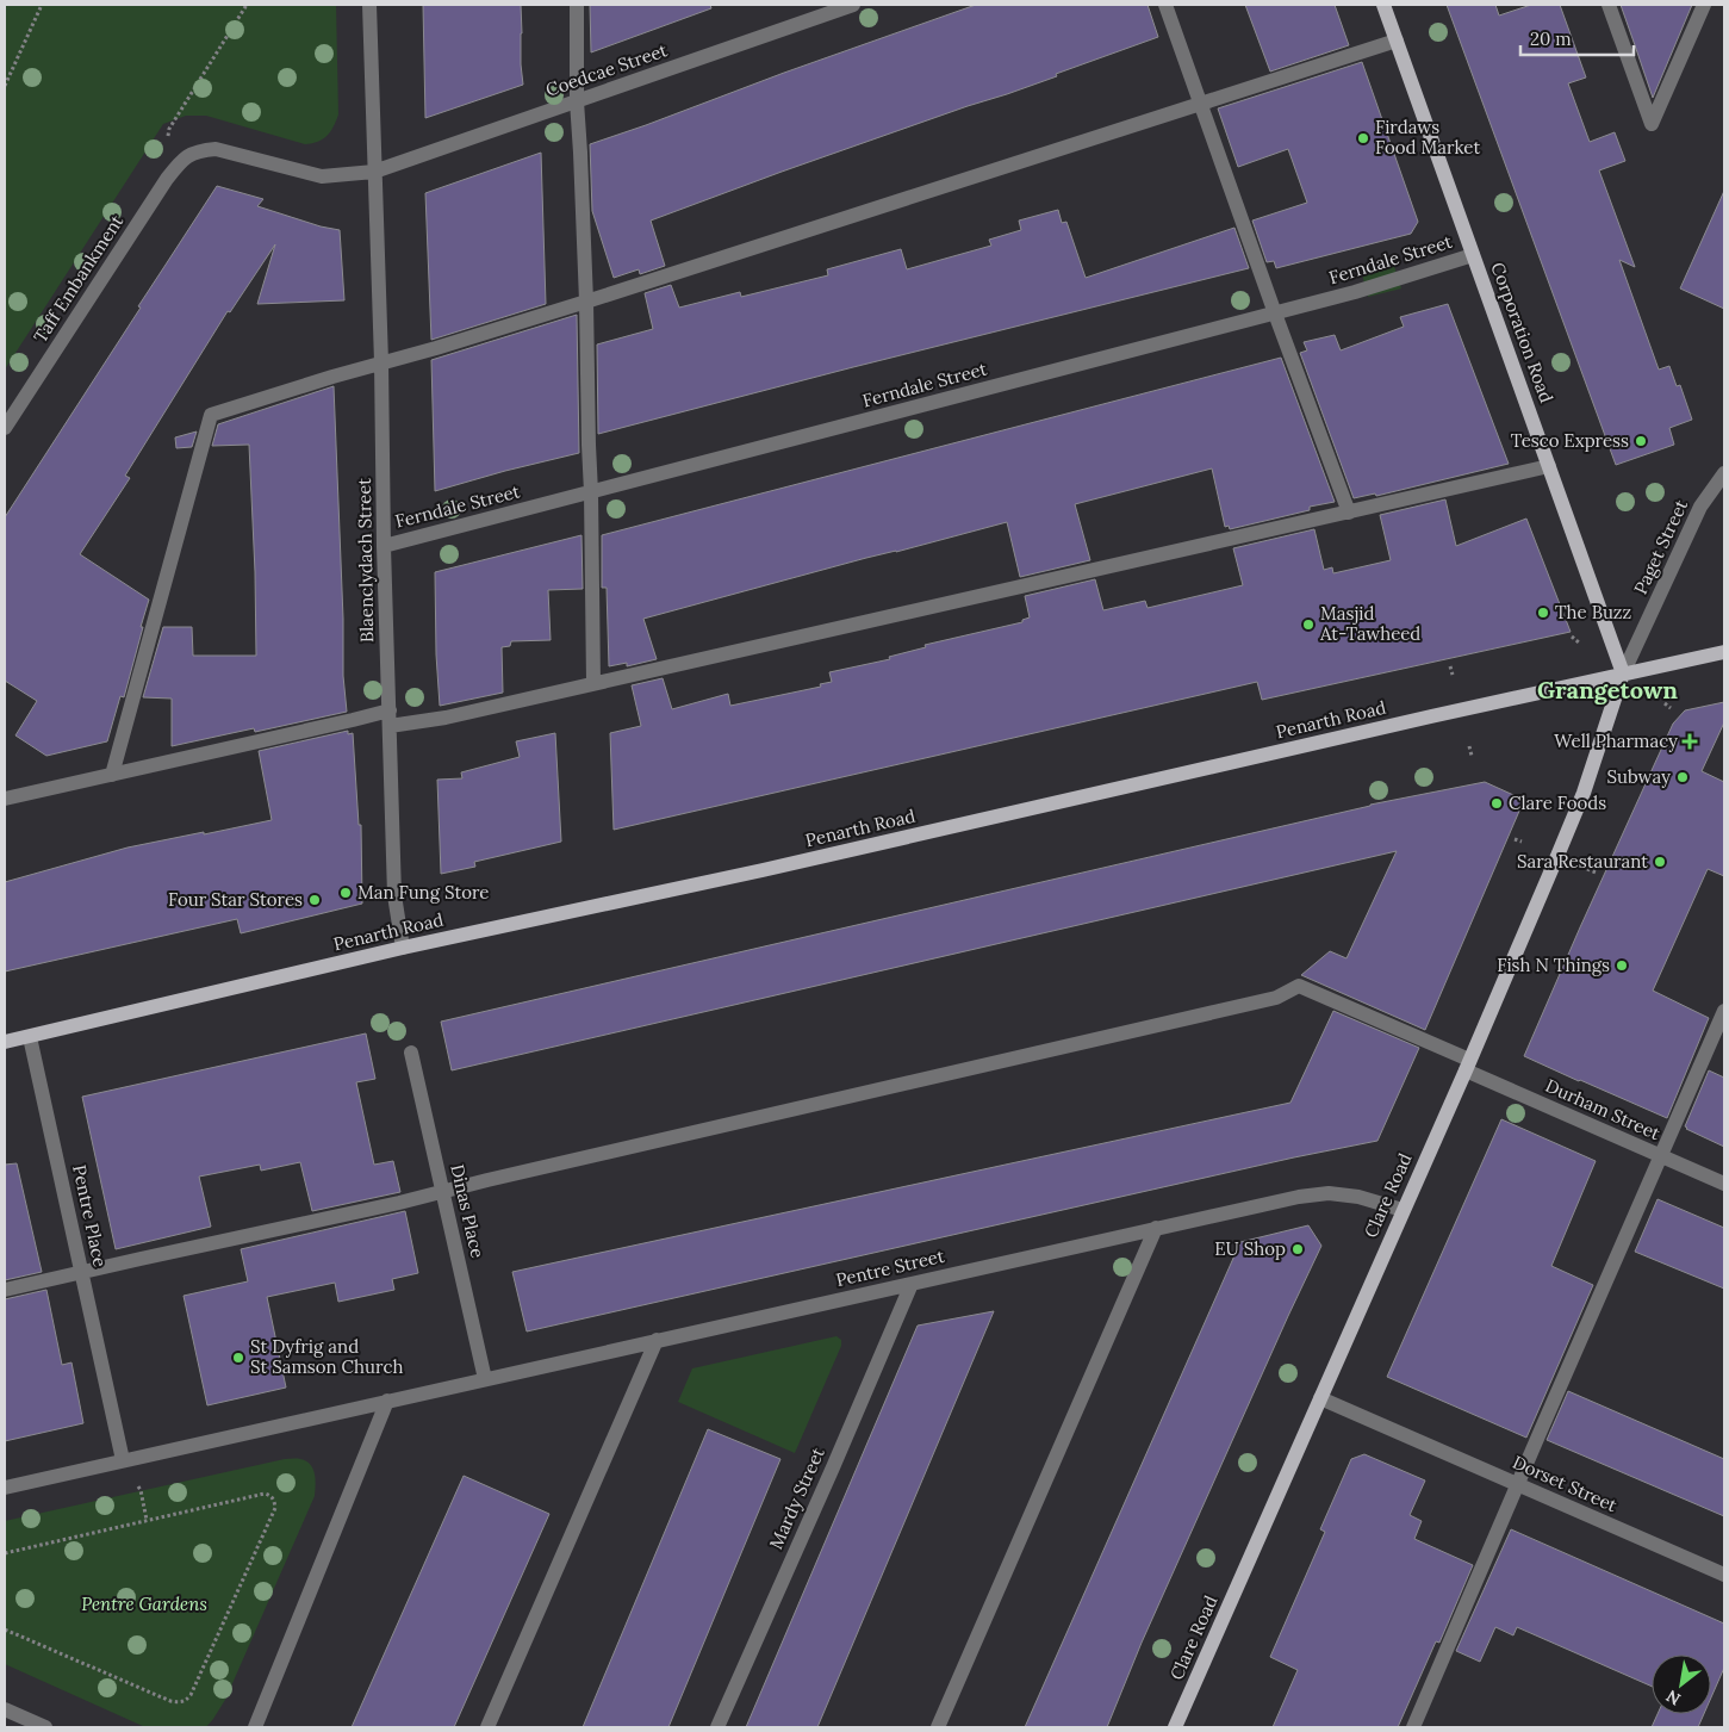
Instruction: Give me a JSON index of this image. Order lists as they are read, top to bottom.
{
  "streets": {
    "main road": ["Corporation Road", "Penarth Road", "Clare Road"],
    "street": [
      "Coedcae Street",
      "Ferndale Street",
      "Taff Embankment",
      "Paget Street",
      "Blaenclydach Street",
      "Durham Street",
      "Dinas Place",
      "Pentre Place",
      "Pentre Street",
      "Dorset Street",
      "Mardy Street"
    ]
  },
  "crossings": [
    ["Coedcae Street", "Taff Embankment"],
    ["Coedcae Street", "Blaenclydach Street"],
    ["Ferndale Street", "Corporation Road"],
    ["Ferndale Street", "Blaenclydach Street"],
    ["Corporation Road", "Paget Street"],
    ["Corporation Road", "Penarth Road"],
    ["Corporation Road", "Clare Road"],
    ["Paget Street", "Penarth Road"],
    ["Paget Street", "Clare Road"],
    ["Blaenclydach Street", "Penarth Road"],
    ["Penarth Road", "Clare Road"],
    ["Penarth Road", "Pentre Place"],
    ["Durham Street", "Clare Road"],
    ["Durham Street", "Dinas Place"],
    ["Clare Road", "Pentre Street"],
    ["Clare Road", "Dorset Street"],
    ["Dinas Place", "Pentre Street"],
    ["Pentre Street", "Mardy Street"]
  ],
  "districts": ["Grangetown"],
  "parks": ["Pentre Gardens"],
  "places": {
    "other": [
      "Firdaws Food Market",
      "Tesco Express",
      "The Buzz",
      "Masjid At-Tawheed",
      "Subway",
      "Clare Foods",
      "Sara Restaurant",
      "Man Fung Store",
      "Four Star Stores",
      "Fish N Things",
      "EU Shop",
      "St Dyfrig and St Samson Church"
    ],
    "health": ["Well Pharmacy"]
  },
  "scale_bar": "20 m",
  "north": "bottom left"
}
